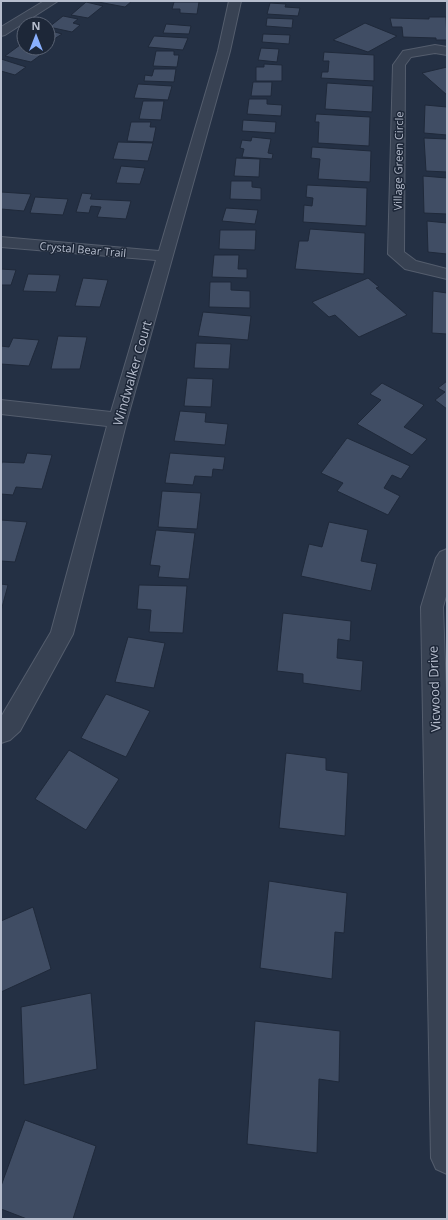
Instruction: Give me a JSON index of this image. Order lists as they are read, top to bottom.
{
  "streets": {
    "street": [
      "Village Green Circle",
      "Crystal Bear Trail",
      "Windwalker Court",
      "Vicwood Drive"
    ]
  },
  "crossings": [
    ["Crystal Bear Trail", "Windwalker Court"]
  ],
  "north": "top"
}
